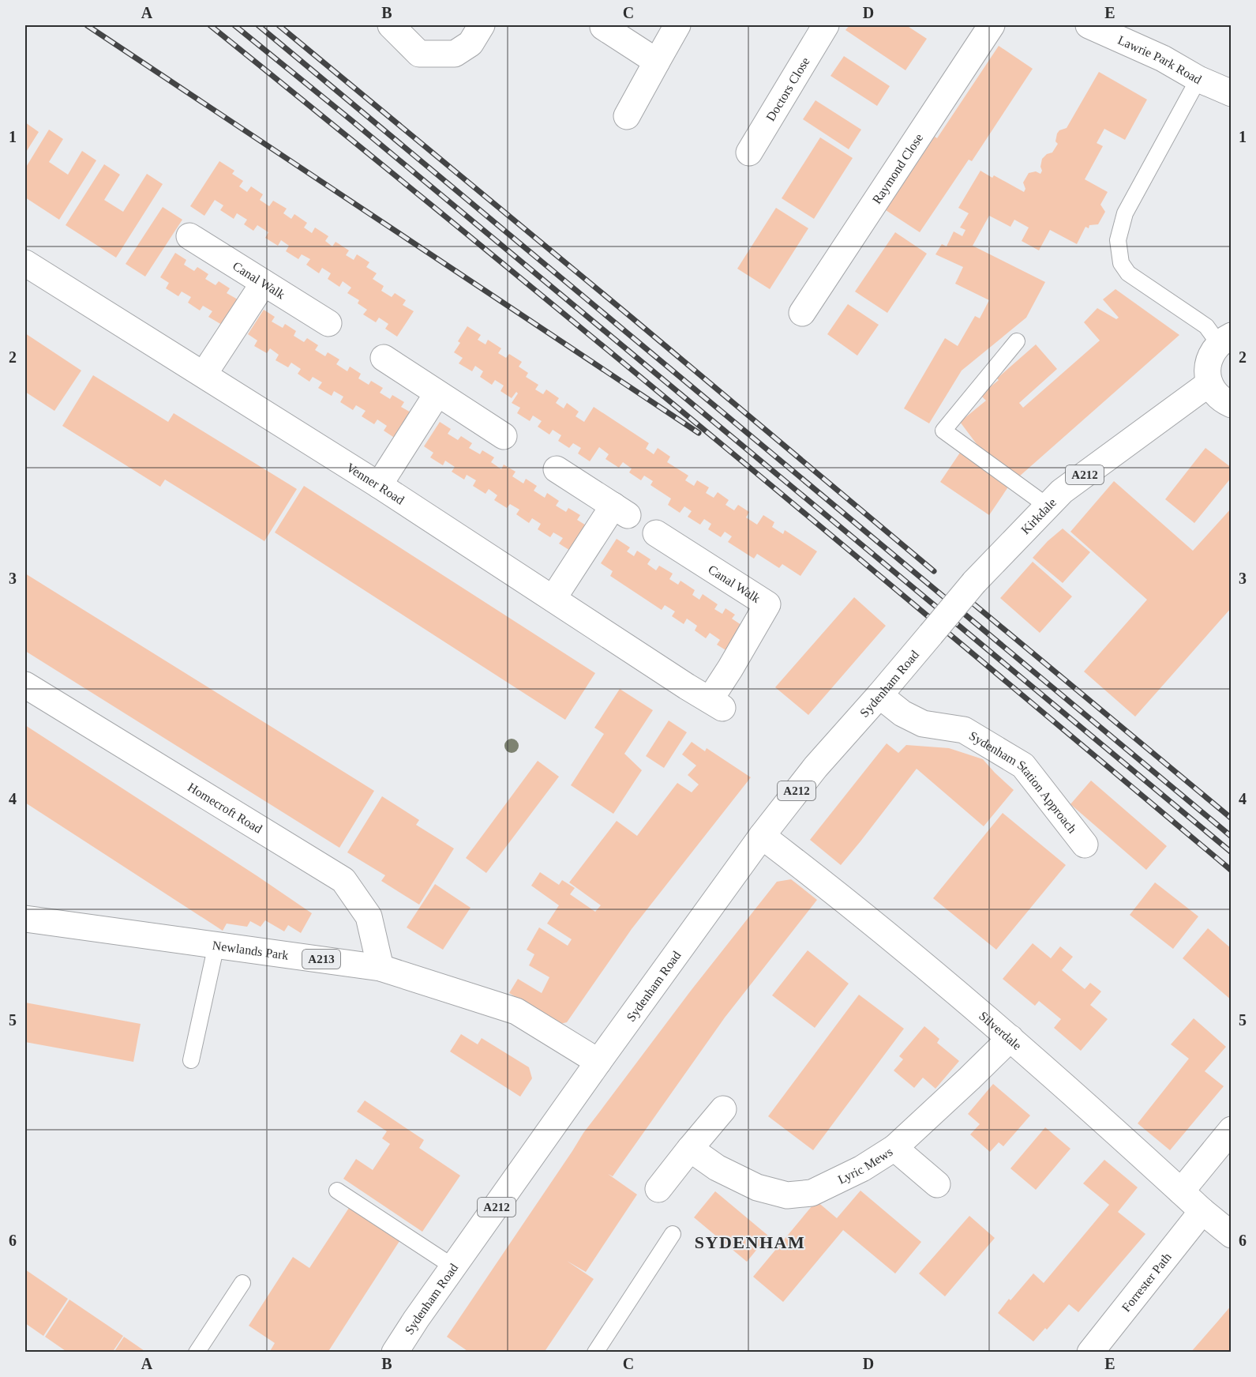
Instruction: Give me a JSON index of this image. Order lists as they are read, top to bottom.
{
  "streets": {
    "street": [
      "Lawrie Park Road",
      "Doctors Close",
      "Raymond Close",
      "Canal Walk",
      "A212",
      "Venner Road",
      "Kirkdale",
      "Sydenham Road",
      "Sydenham Station Approach",
      "Homecroft Road",
      "Newlands Park",
      "A213",
      "Silverdale",
      "Lyric Mews",
      "Forrester Path"
    ]
  },
  "crossings": [
    ["Canal Walk", "Venner Road"],
    ["Kirkdale", "Sydenham Road"],
    ["Sydenham Road", "Sydenham Station Approach"],
    ["Sydenham Road", "Newlands Park"],
    ["Sydenham Road", "Silverdale"],
    ["Homecroft Road", "Newlands Park"],
    ["Silverdale", "Lyric Mews"],
    ["Silverdale", "Forrester Path"]
  ],
  "districts": ["SYDENHAM"],
  "grid": {
    "columns": [
      "A",
      "B",
      "C",
      "D",
      "E"
    ],
    "rows": [
      "1",
      "2",
      "3",
      "4",
      "5",
      "6"
    ]
  }
}
